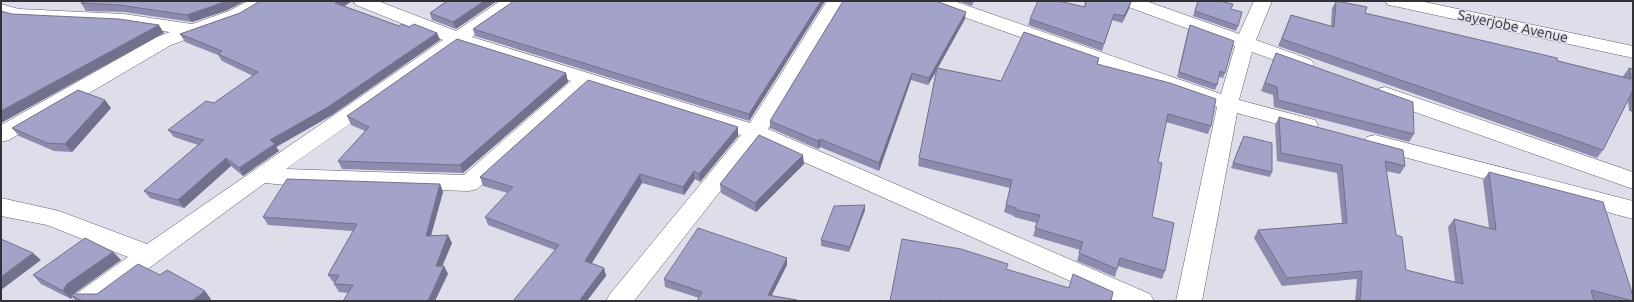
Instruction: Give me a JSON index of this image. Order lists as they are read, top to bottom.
{
  "streets": {
    "street": ["Sayerjobe Avenue"]
  }
}
